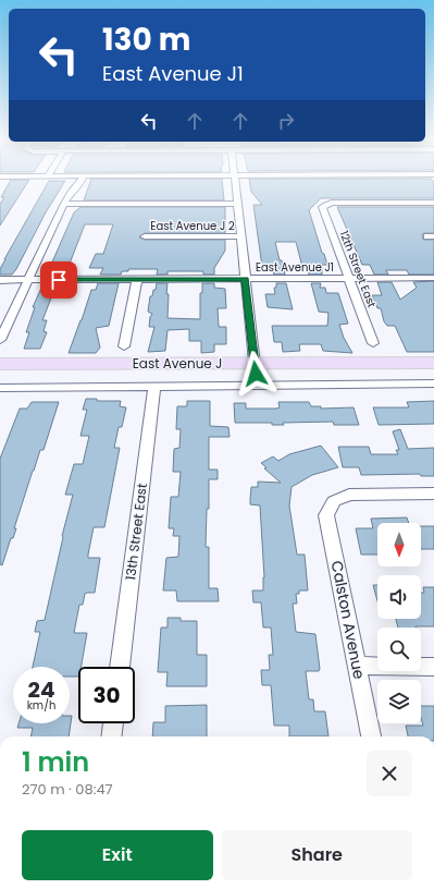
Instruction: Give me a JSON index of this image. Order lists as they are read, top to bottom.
{
  "streets": {
    "main road": ["East Avenue J"],
    "street": [
      "East Avenue J 2",
      "East Avenue J1",
      "12th Street East",
      "13th Street East",
      "Calston Avenue"
    ]
  },
  "crossings": [
    ["East Avenue J1", "12th Street East"],
    ["East Avenue J", "13th Street East"]
  ],
  "north": "bottom",
  "page": {
    "turn": ["130 m", "East Avenue J1"],
    "speed": "24 km/h",
    "limit": "30",
    "heading": ["1 min", "270 m · 08:47"],
    "buttons": ["Exit", "Share"]
  }
}
